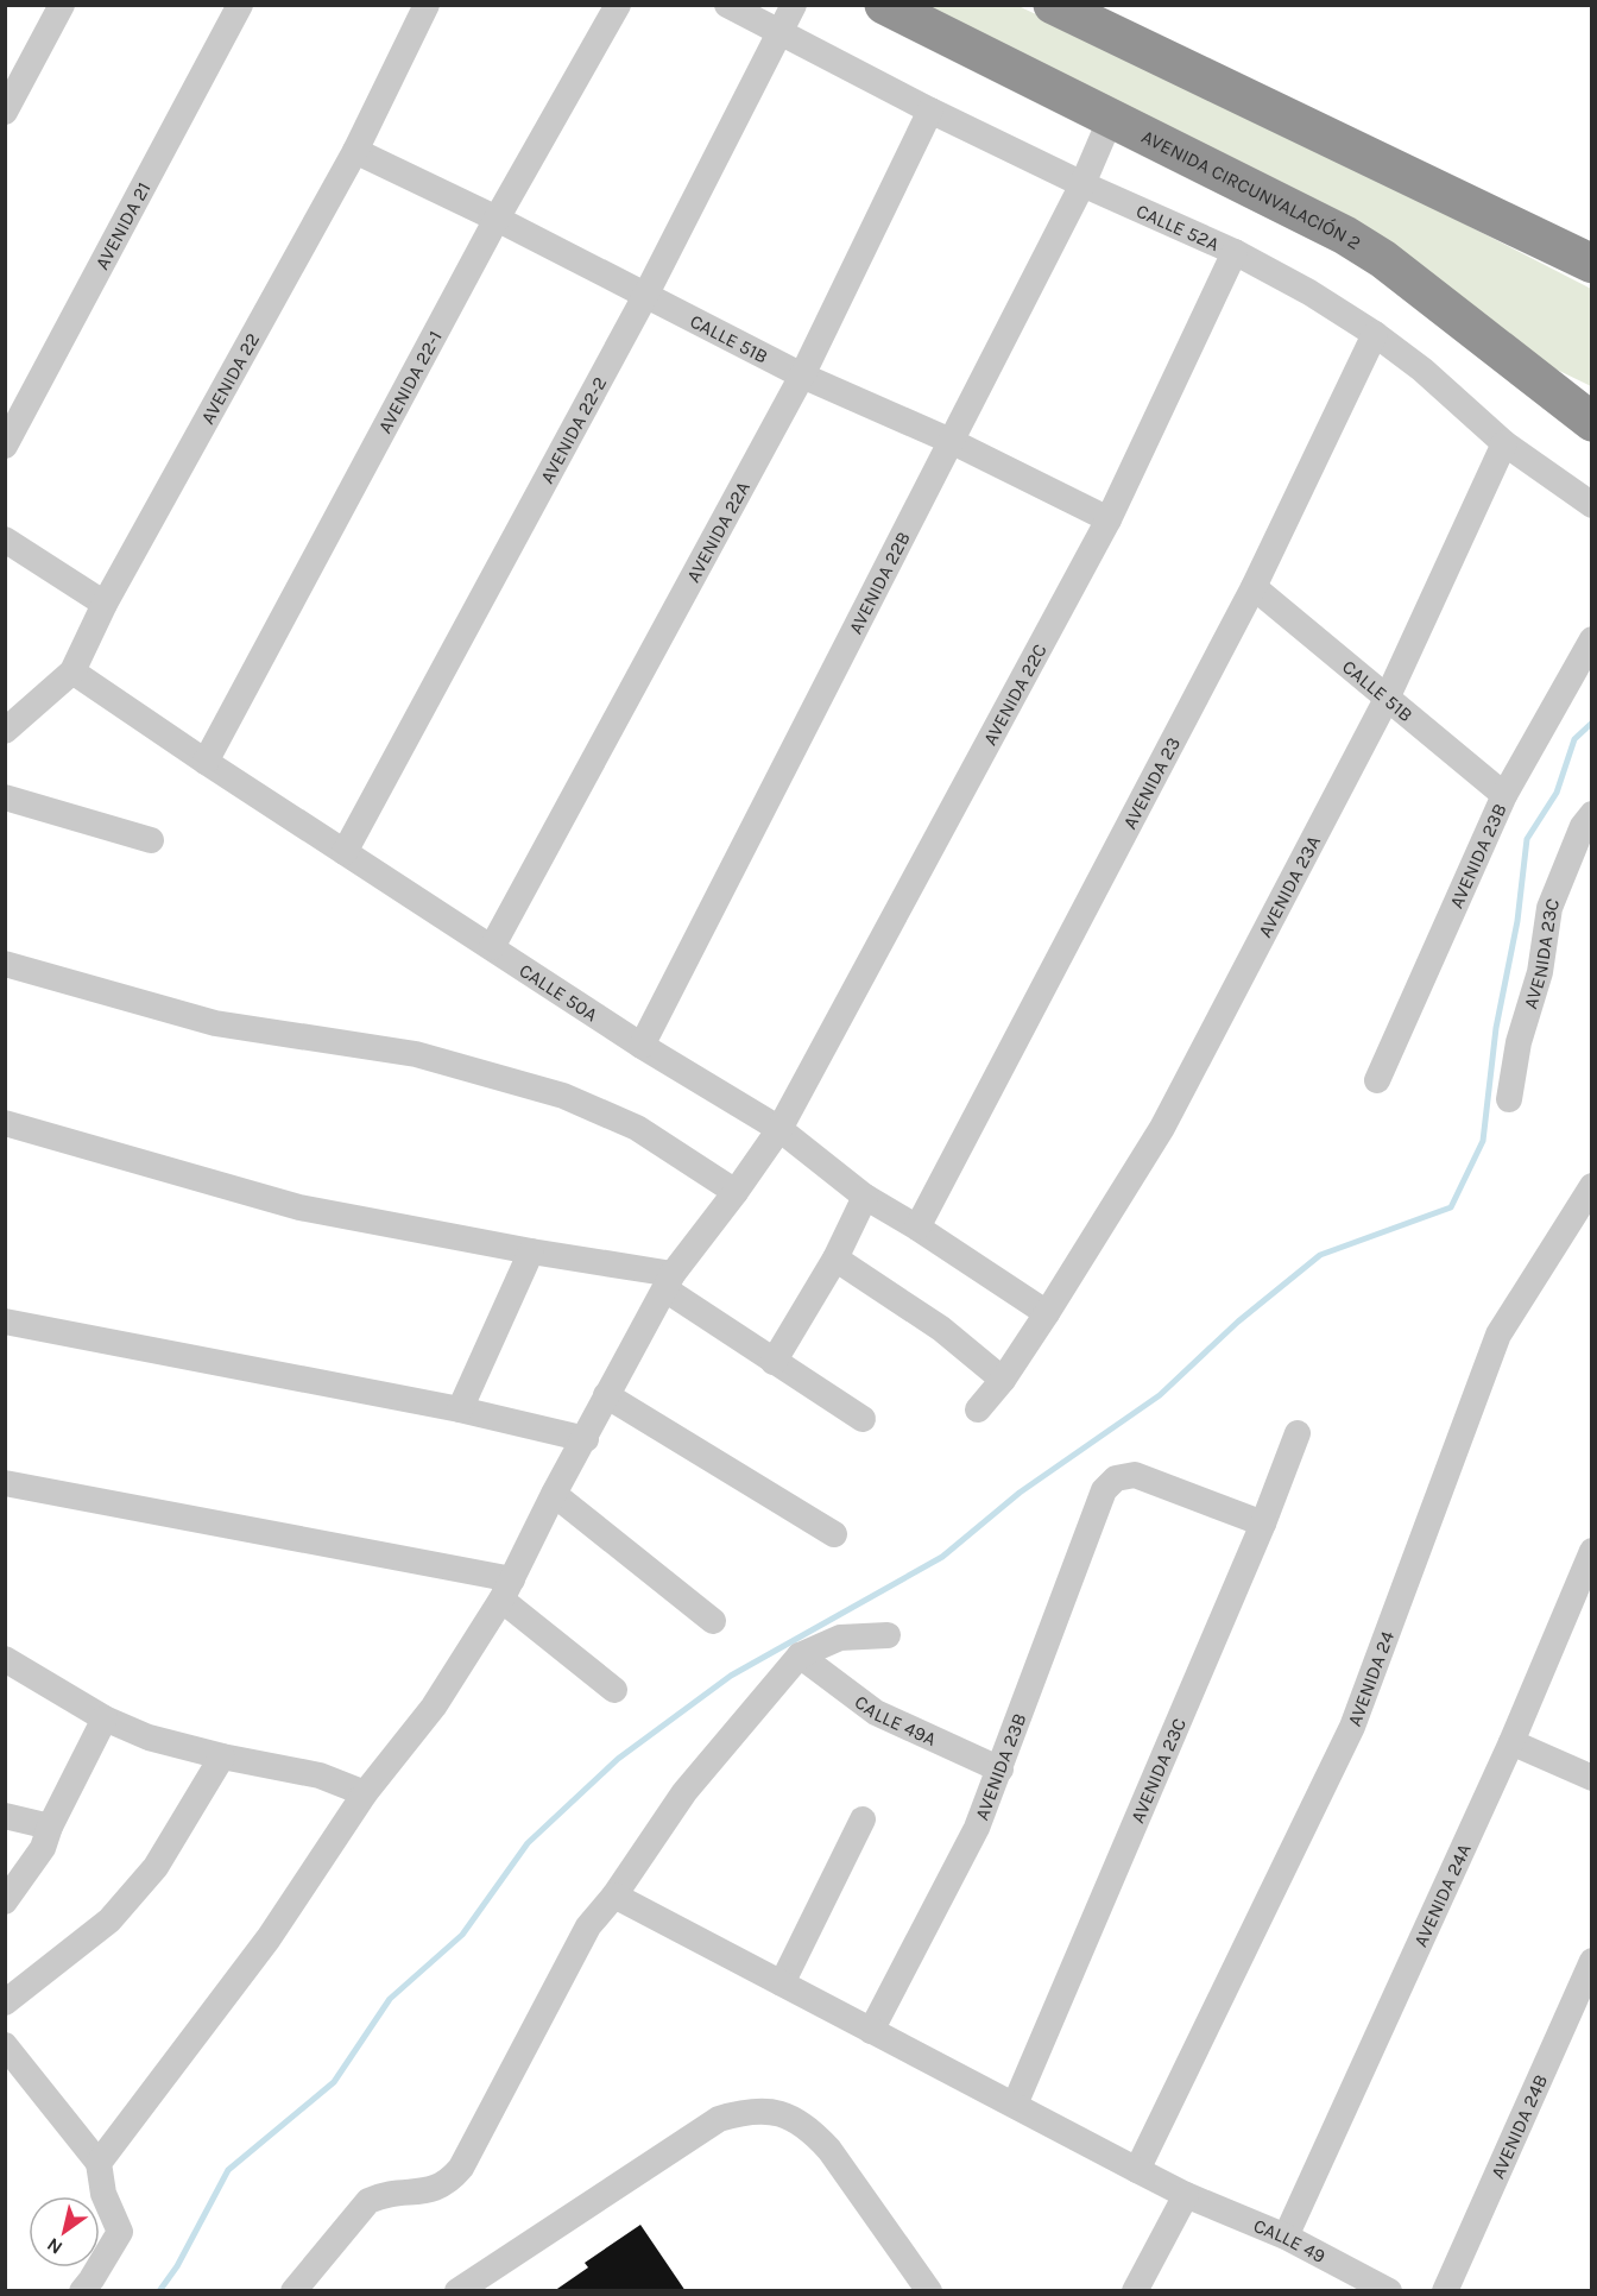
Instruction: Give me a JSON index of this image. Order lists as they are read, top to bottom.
{
  "streets": {
    "highway": ["AVENIDA CIRCUNVALACIÓN 2"],
    "street": [
      "AVENIDA 21",
      "CALLE 52A",
      "CALLE 51B",
      "AVENIDA 22",
      "AVENIDA 22-1",
      "AVENIDA 22-2",
      "AVENIDA 22A",
      "AVENIDA 22B",
      "AVENIDA 22C",
      "AVENIDA 23",
      "AVENIDA 23B",
      "AVENIDA 23A",
      "AVENIDA 23C",
      "CALLE 50A",
      "AVENIDA 24",
      "CALLE 49A",
      "AVENIDA 24A",
      "AVENIDA 24B",
      "CALLE 49"
    ]
  },
  "crossings": [
    ["AVENIDA CIRCUNVALACIÓN 2", "AVENIDA 22B"],
    ["CALLE 52A", "AVENIDA 22-2"],
    ["CALLE 52A", "AVENIDA 22A"],
    ["CALLE 52A", "AVENIDA 22B"],
    ["CALLE 52A", "AVENIDA 22C"],
    ["CALLE 52A", "AVENIDA 23"],
    ["CALLE 52A", "AVENIDA 23A"],
    ["CALLE 51B", "AVENIDA 22"],
    ["CALLE 51B", "AVENIDA 22-1"],
    ["CALLE 51B", "AVENIDA 22-2"],
    ["CALLE 51B", "AVENIDA 22A"],
    ["CALLE 51B", "AVENIDA 22B"],
    ["CALLE 51B", "AVENIDA 22C"],
    ["CALLE 51B", "AVENIDA 23"],
    ["CALLE 51B", "AVENIDA 23B"],
    ["CALLE 51B", "AVENIDA 23A"],
    ["AVENIDA 22", "CALLE 50A"],
    ["AVENIDA 22-1", "CALLE 50A"],
    ["AVENIDA 22-2", "CALLE 50A"],
    ["AVENIDA 22A", "CALLE 50A"],
    ["AVENIDA 22B", "CALLE 50A"],
    ["AVENIDA 22C", "CALLE 50A"],
    ["AVENIDA 23", "CALLE 50A"],
    ["AVENIDA 23B", "AVENIDA 23C"],
    ["AVENIDA 23B", "CALLE 49A"],
    ["AVENIDA 23B", "CALLE 49"],
    ["AVENIDA 23A", "CALLE 50A"],
    ["AVENIDA 23C", "CALLE 49"],
    ["AVENIDA 24", "CALLE 49"],
    ["AVENIDA 24A", "CALLE 49"]
  ],
  "north": "bottom left"
}
